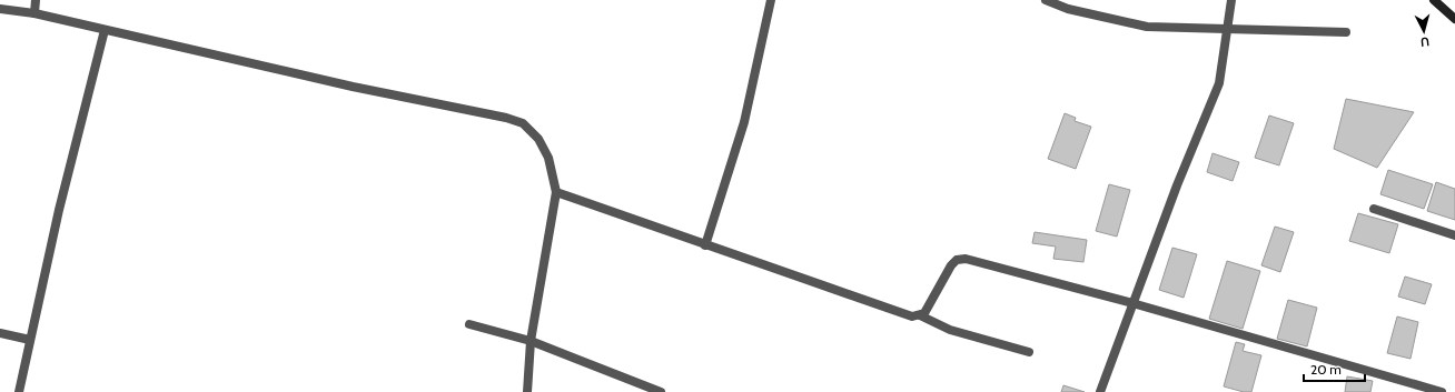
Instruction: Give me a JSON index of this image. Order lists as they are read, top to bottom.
{
  "scale_bar": "20 m",
  "north": "bottom"
}
